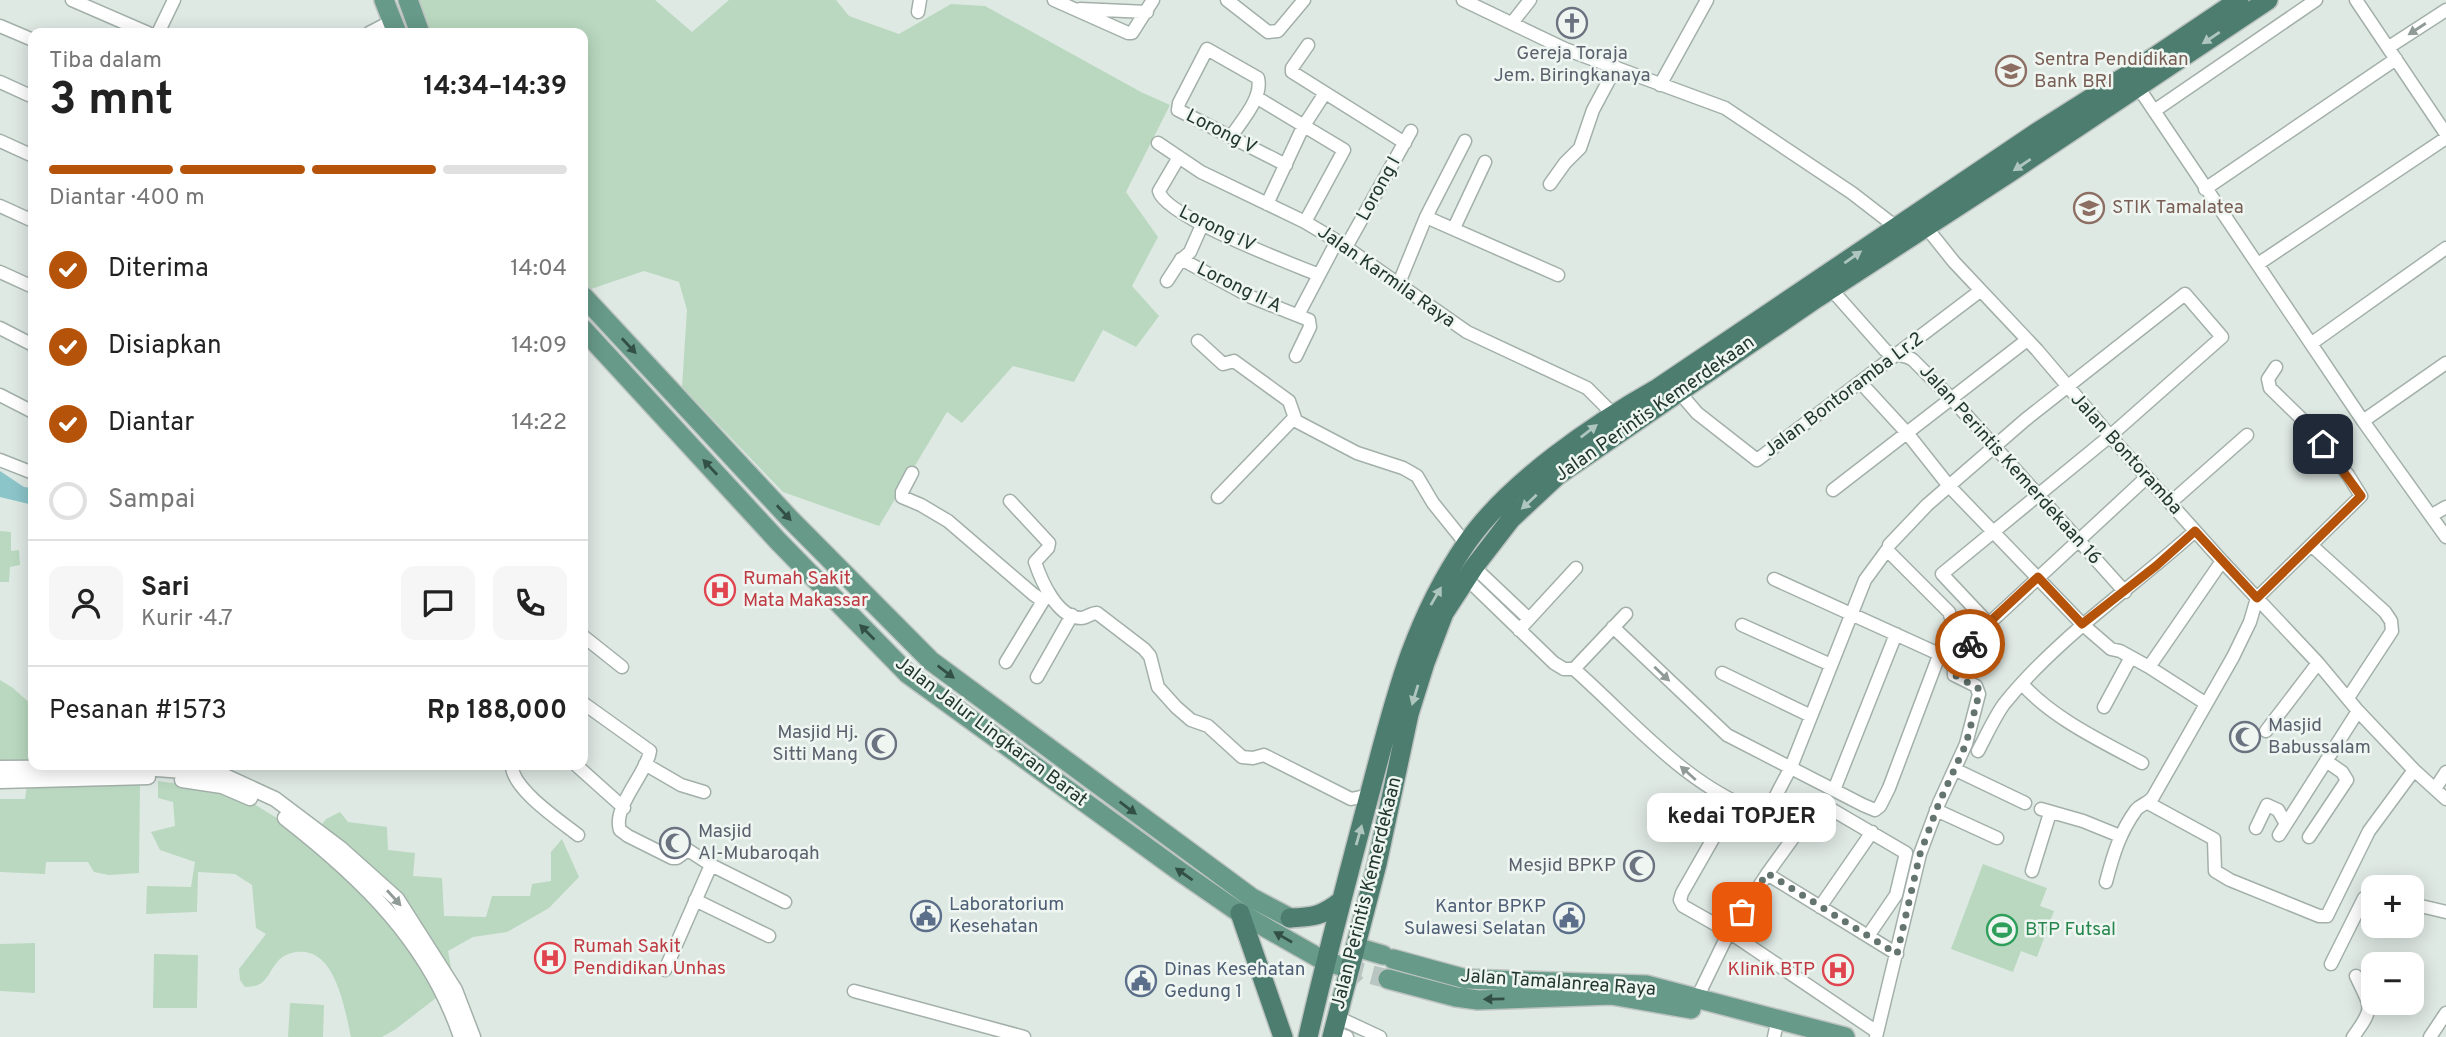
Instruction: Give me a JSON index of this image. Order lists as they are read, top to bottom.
{
  "streets": {
    "highway": ["Jalan Perintis Kemerdekaan"],
    "main road": ["Jalan Jalur Lingkaran Barat", "Jalan Tamalanrea Raya"],
    "street": [
      "Lorong V",
      "Lorong I",
      "Lorong IV",
      "Jalan Karmila Raya",
      "Lorong II A",
      "Jalan Bontoramba Lr.2",
      "Jalan Bontoramba",
      "Jalan Perintis Kemerdekaan 16"
    ]
  },
  "crossings": [
    ["Lorong I", "Lorong IV"],
    ["Lorong I", "Jalan Karmila Raya"],
    ["Lorong I", "Lorong II A"],
    ["Lorong IV", "Jalan Karmila Raya"],
    ["Jalan Karmila Raya", "Jalan Perintis Kemerdekaan"],
    ["Jalan Bontoramba Lr.2", "Jalan Perintis Kemerdekaan"],
    ["Jalan Bontoramba Lr.2", "Jalan Bontoramba"],
    ["Jalan Bontoramba Lr.2", "Jalan Perintis Kemerdekaan 16"],
    ["Jalan Perintis Kemerdekaan", "Jalan Bontoramba"],
    ["Jalan Perintis Kemerdekaan", "Jalan Perintis Kemerdekaan 16"],
    ["Jalan Perintis Kemerdekaan", "Jalan Jalur Lingkaran Barat"],
    ["Jalan Perintis Kemerdekaan", "Jalan Tamalanrea Raya"]
  ],
  "places": {
    "church": ["Gereja Toraja Jem. Biringkanaya"],
    "school or university": ["Sentra Pendidikan Bank BRI", "STIK Tamalatea"],
    "hospital": ["Rumah Sakit Mata Makassar", "Rumah Sakit Pendidikan Unhas", "Klinik BTP"],
    "mosque": [
      "Masjid Babussalam",
      "Masjid Hj. Sitti Mang",
      "Masjid Al-Mubaroqah",
      "Mesjid BPKP"
    ],
    "other": ["kedai TOPJER"],
    "public building": ["Laboratorium Kesehatan", "Kantor BPKP Sulawesi Selatan", "Dinas Kesehatan Gedung 1"],
    "sports": ["BTP Futsal"]
  },
  "page": {
    "heading": ["3 mnt", "Tiba dalam", "14:34–14:39"],
    "panel": [
      "Sari",
      "Kurir · 4.7",
      "Pesanan #1573",
      "Rp 188,000"
    ],
    "bar": "Diantar · 400 m",
    "list": [
      ["Diterima", "14:04"],
      ["Disiapkan", "14:09"],
      ["Diantar", "14:22"],
      "Sampai"
    ],
    "bubble": "kedai TOPJER",
    "map_buttons": ["+", "−"]
  }
}
